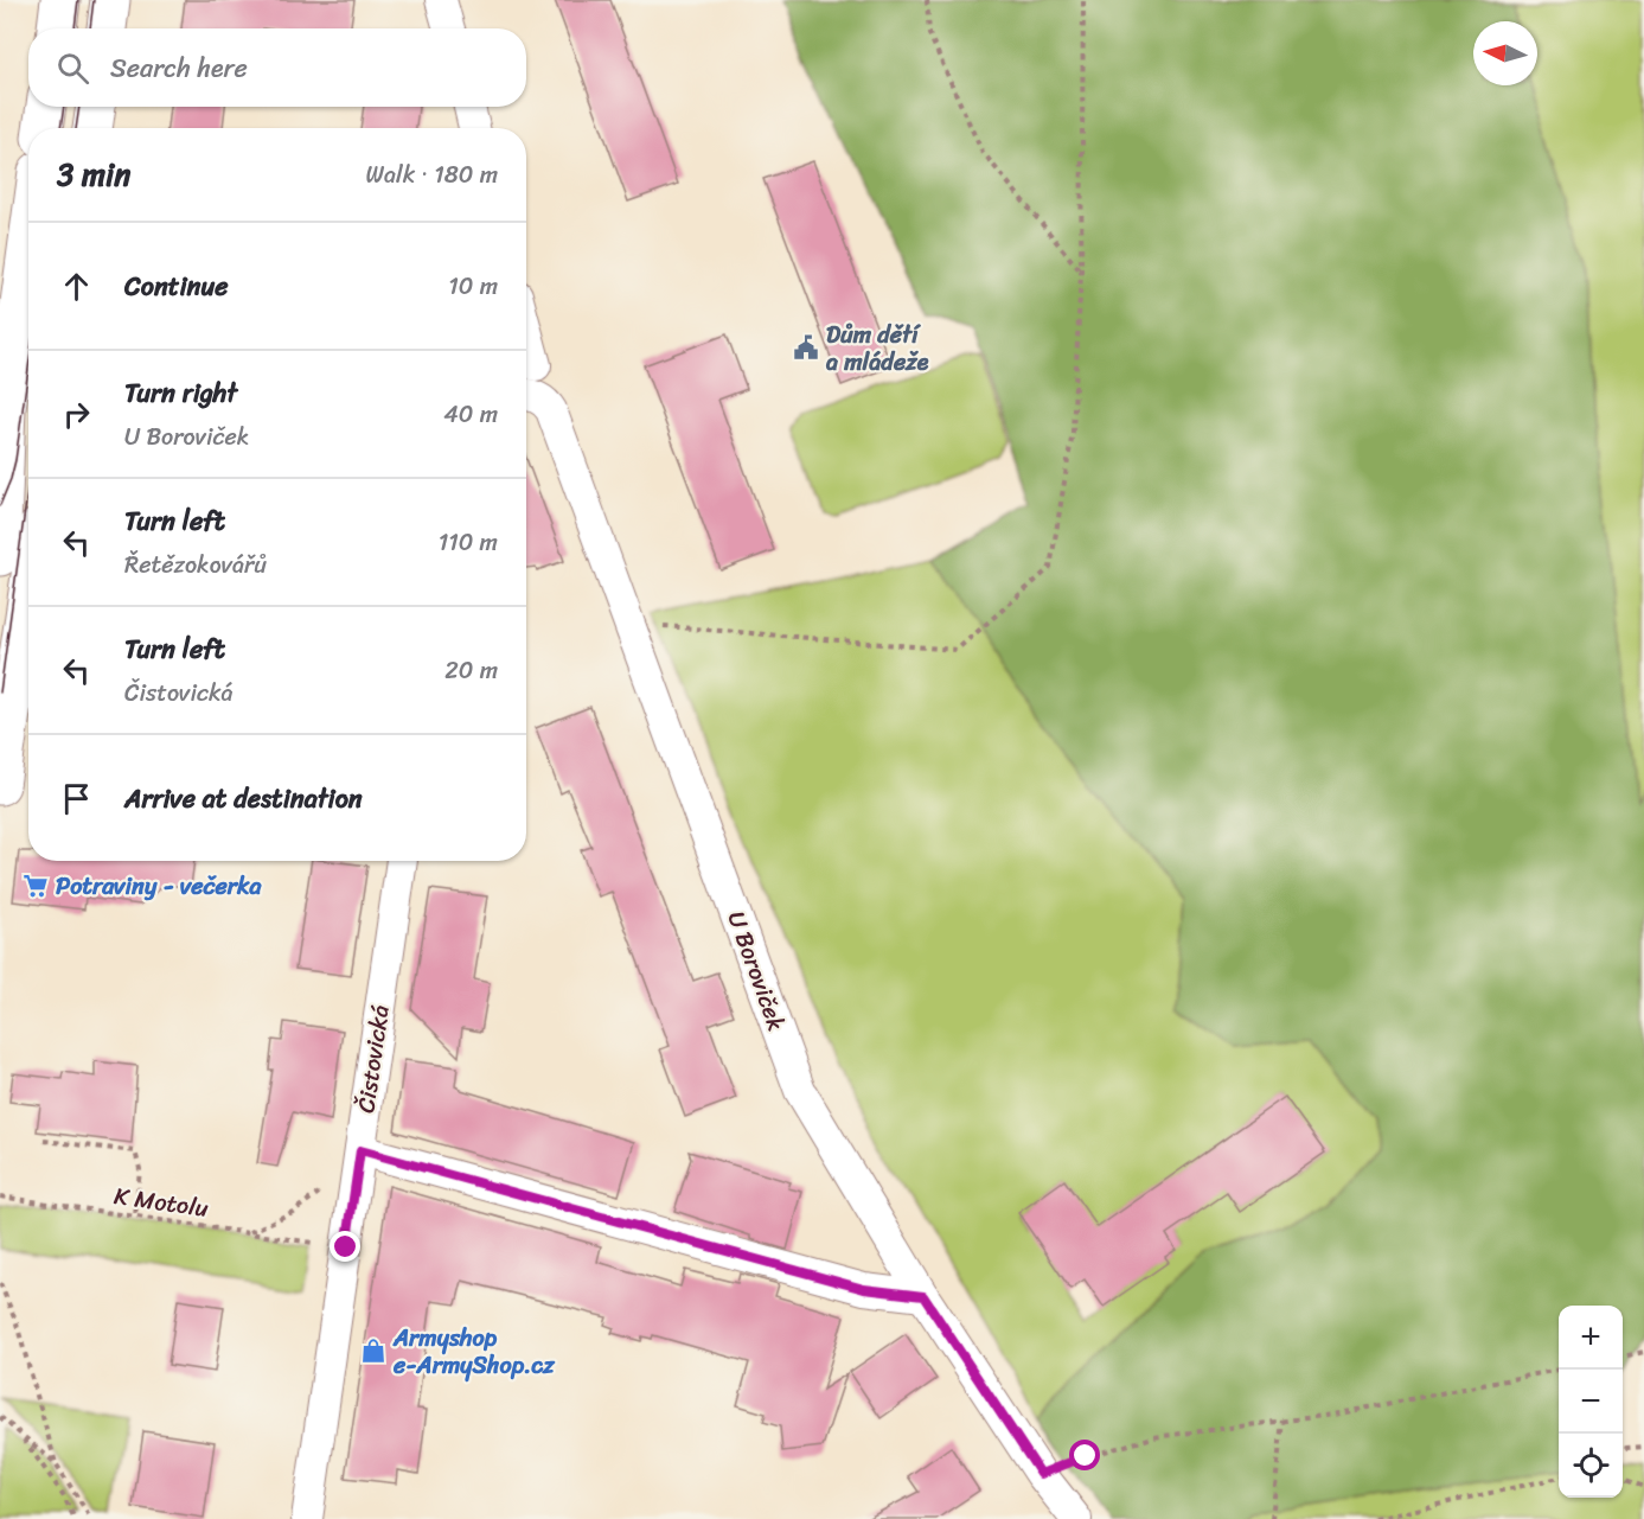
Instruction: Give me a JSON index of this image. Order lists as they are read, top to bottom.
{
  "streets": {
    "street": ["U Boroviček", "Čistovická"],
    "path": ["K Motolu"]
  },
  "places": {
    "public building": ["Dům dětí a mládeže"],
    "supermarket": ["Potraviny - večerka"],
    "shop": ["Armyshop e-ArmyShop.cz"]
  },
  "north": "left",
  "page": {
    "search": "Search here",
    "heading": ["3 min", "Walk · 180 m"],
    "list": [
      ["Continue", "10 m"],
      ["Turn right", "U Boroviček", "40 m"],
      ["Turn left", "Řetězokovářů", "110 m"],
      ["Turn left", "Čistovická", "20 m"],
      "Arrive at destination"
    ],
    "map_buttons": ["+", "−"]
  }
}
